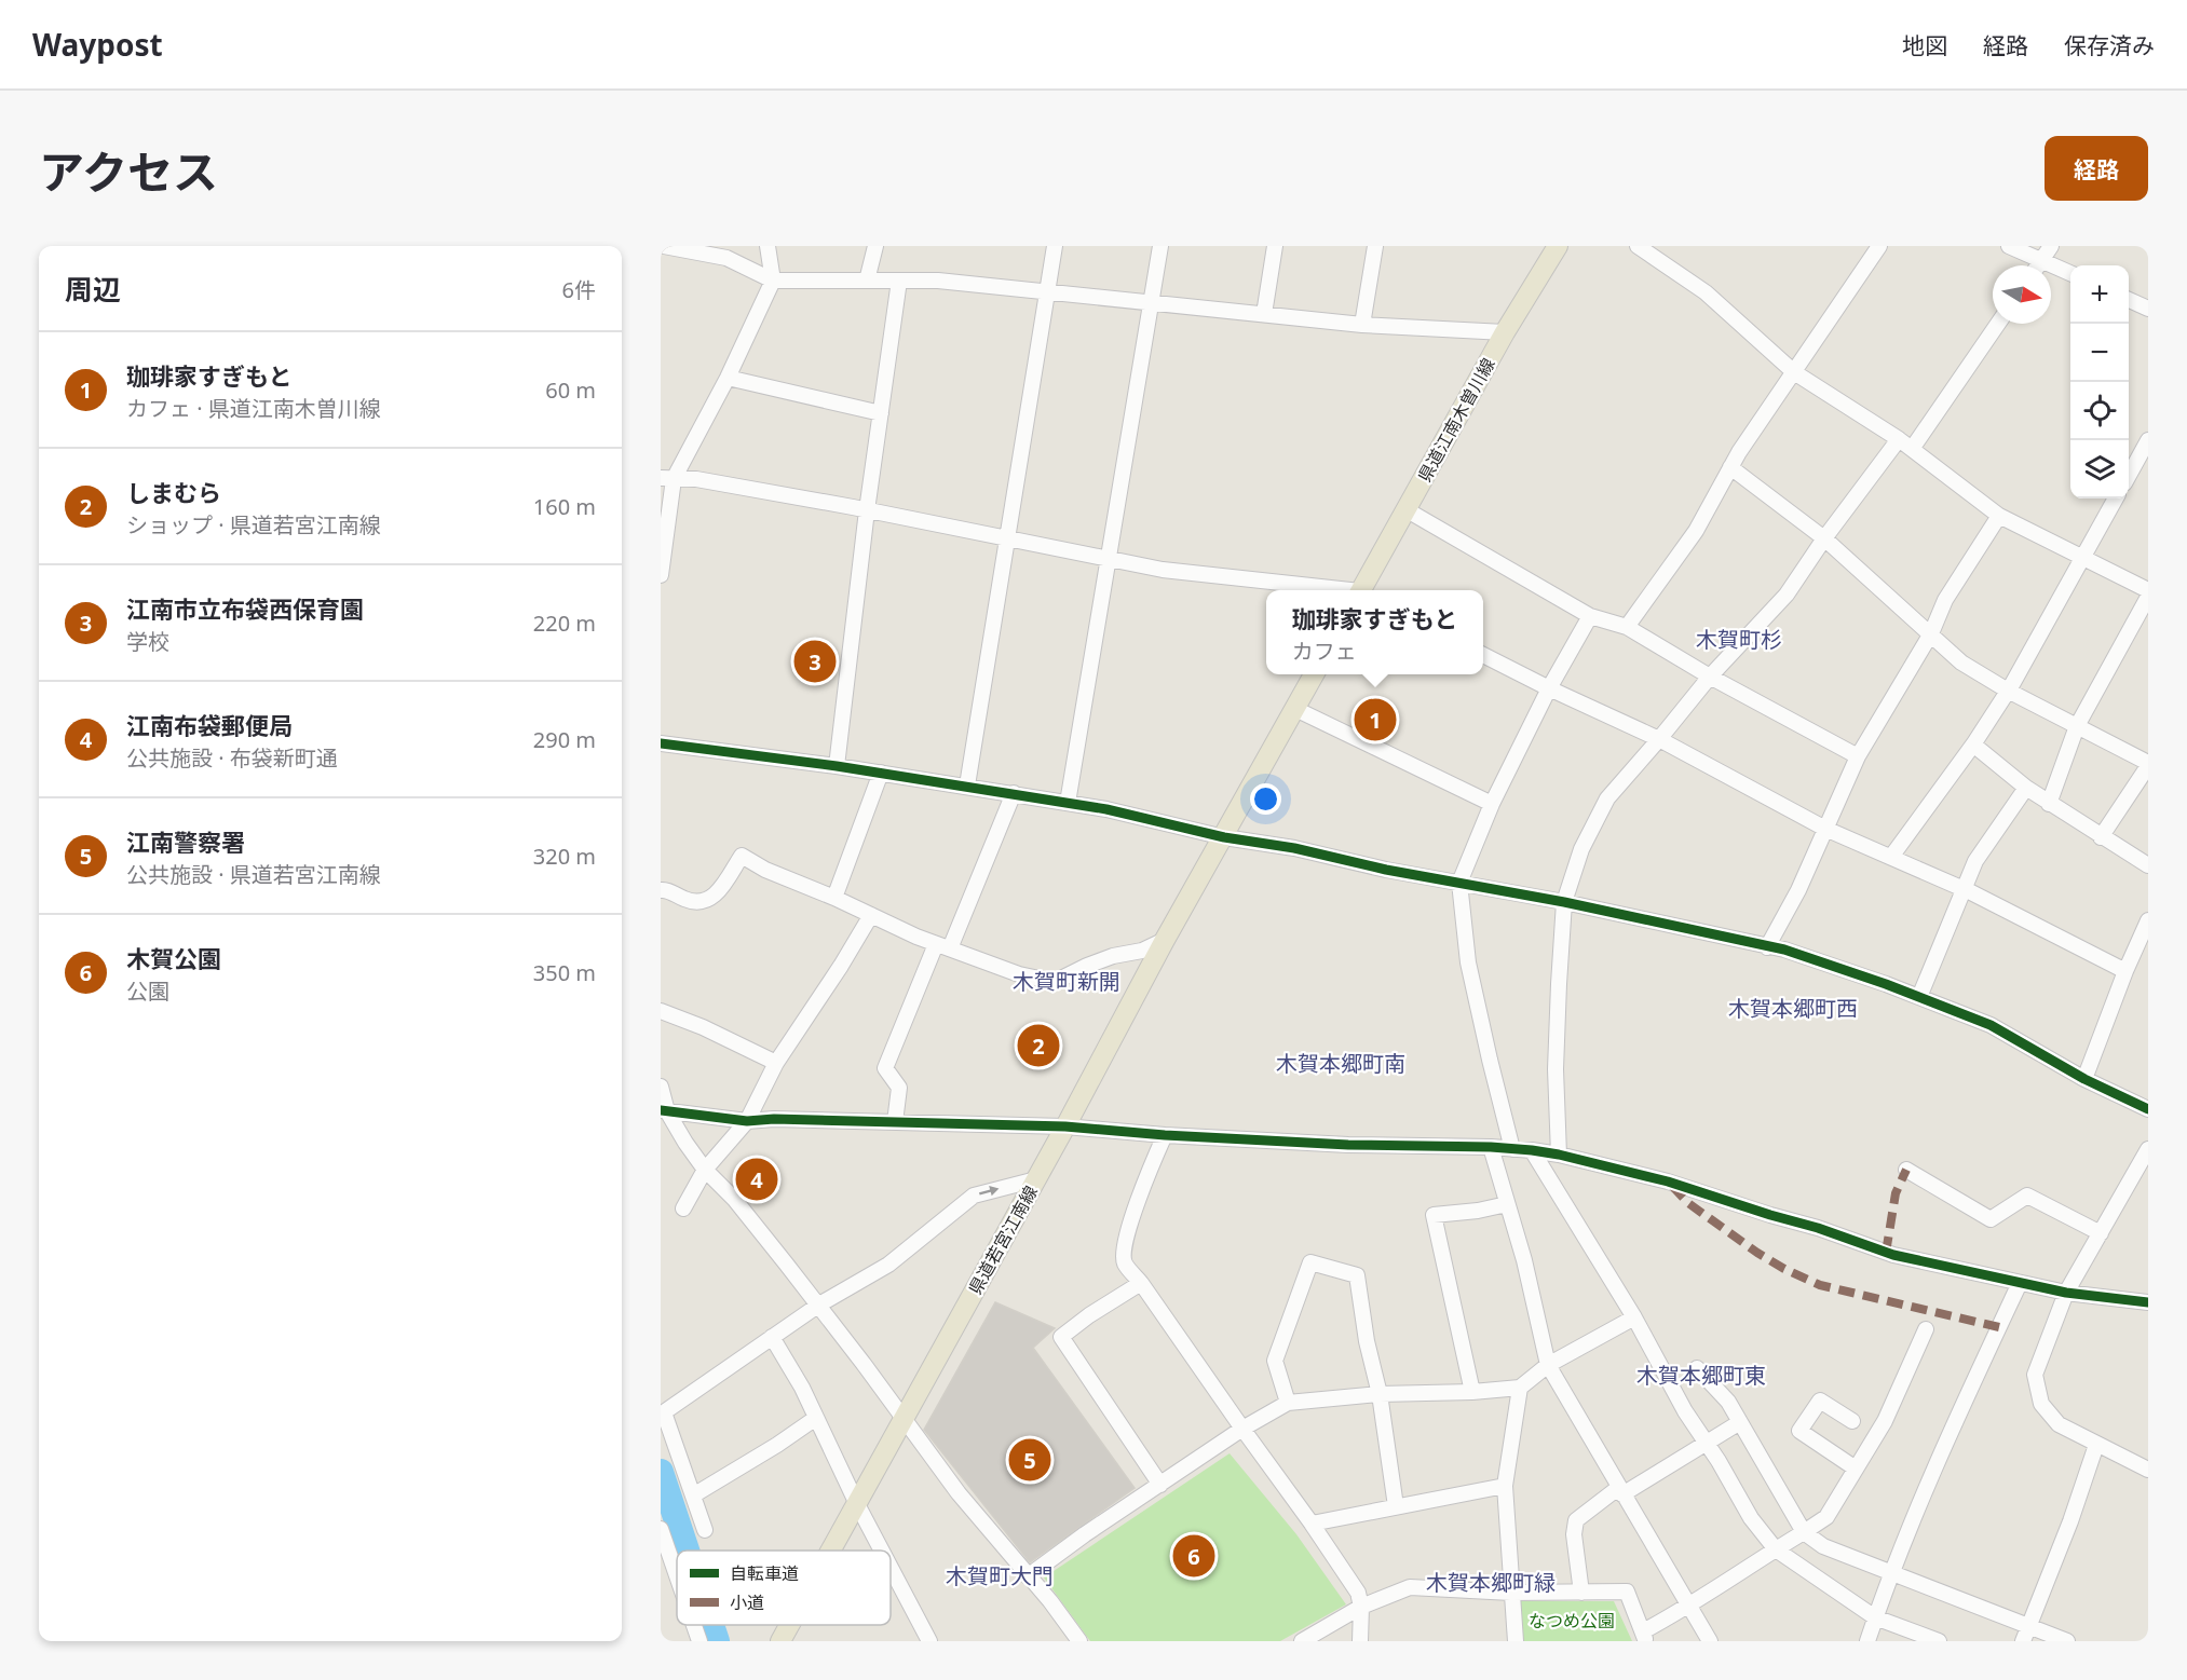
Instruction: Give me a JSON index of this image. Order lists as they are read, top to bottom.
{
  "streets": {
    "main road": ["県道江南木曽川線", "県道若宮江南線"]
  },
  "districts": [
    "木賀町杉",
    "木賀町新開",
    "木賀本郷町西",
    "木賀本郷町南",
    "木賀本郷町東",
    "木賀町大門",
    "木賀本郷町緑"
  ],
  "parks": ["なつめ公園"],
  "legend": ["自転車道", "小道"],
  "north": "right",
  "page": {
    "header": "Waypost",
    "nav": ["地図", "経路", "保存済み"],
    "title": "アクセス",
    "buttons": "経路",
    "heading": ["周辺", "6件"],
    "map_buttons": ["+", "−"],
    "list": [
      {
        "mark": "1",
        "name": "珈琲家すぎもと",
        "note": "カフェ · 県道江南木曽川線",
        "value": "60 m"
      },
      {
        "mark": "2",
        "name": "しまむら",
        "note": "ショップ · 県道若宮江南線",
        "value": "160 m"
      },
      {
        "mark": "3",
        "name": "江南市立布袋西保育園",
        "note": "学校",
        "value": "220 m"
      },
      {
        "mark": "4",
        "name": "江南布袋郵便局",
        "note": "公共施設 · 布袋新町通",
        "value": "290 m"
      },
      {
        "mark": "5",
        "name": "江南警察署",
        "note": "公共施設 · 県道若宮江南線",
        "value": "320 m"
      },
      {
        "mark": "6",
        "name": "木賀公園",
        "note": "公園",
        "value": "350 m"
      }
    ],
    "popup": ["珈琲家すぎもと", "カフェ"],
    "pins": [
      "3",
      "1",
      "2",
      "4",
      "5",
      "6"
    ]
  }
}
